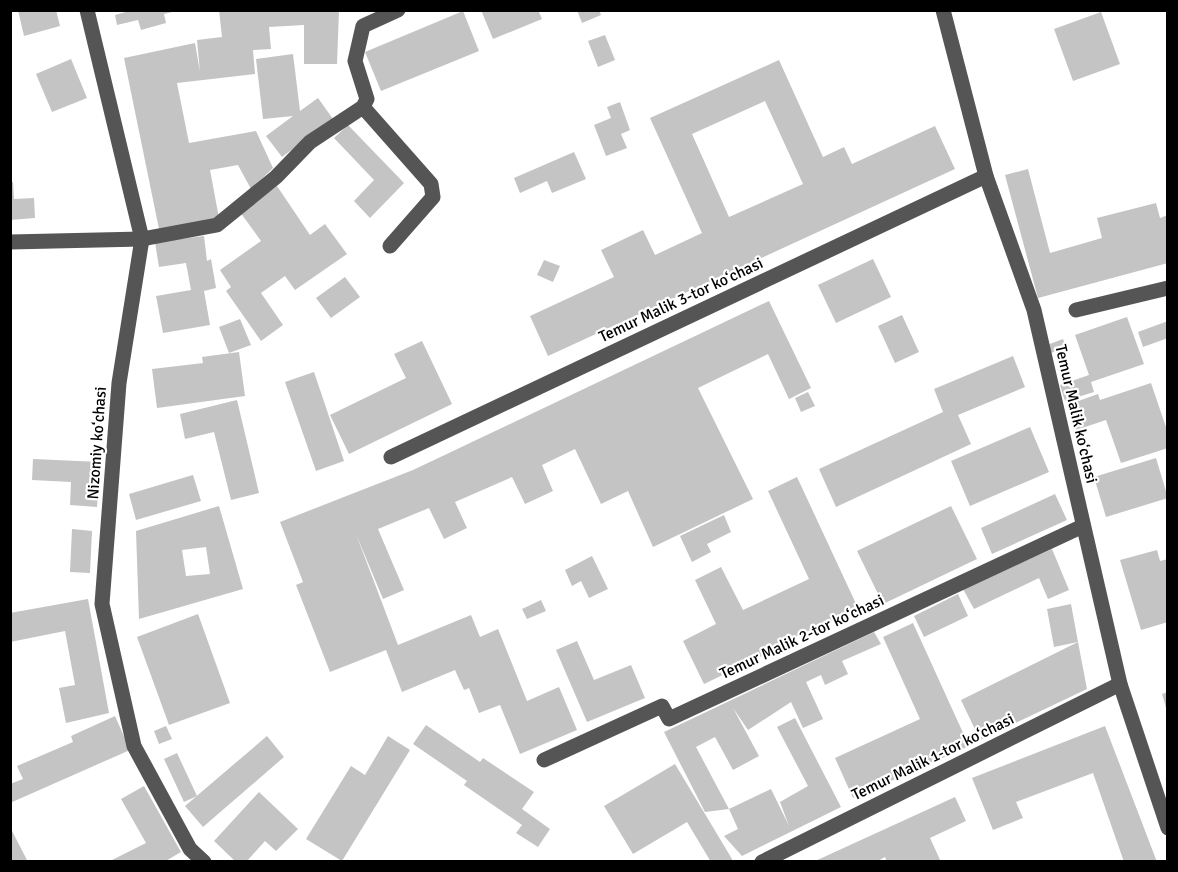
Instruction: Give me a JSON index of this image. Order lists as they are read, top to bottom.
{
  "streets": {
    "street": [
      "Temur Malik 3-tor koʻchasi",
      "Temur Malik koʻchasi",
      "Nizomiy koʻchasi",
      "Temur Malik 2-tor ko‘chasi",
      "Temur Malik 1-tor ko‘chasi"
    ]
  },
  "crossings": [
    ["Temur Malik 3-tor koʻchasi", "Temur Malik koʻchasi"],
    ["Temur Malik koʻchasi", "Temur Malik 2-tor ko‘chasi"],
    ["Temur Malik koʻchasi", "Temur Malik 1-tor ko‘chasi"]
  ]
}
